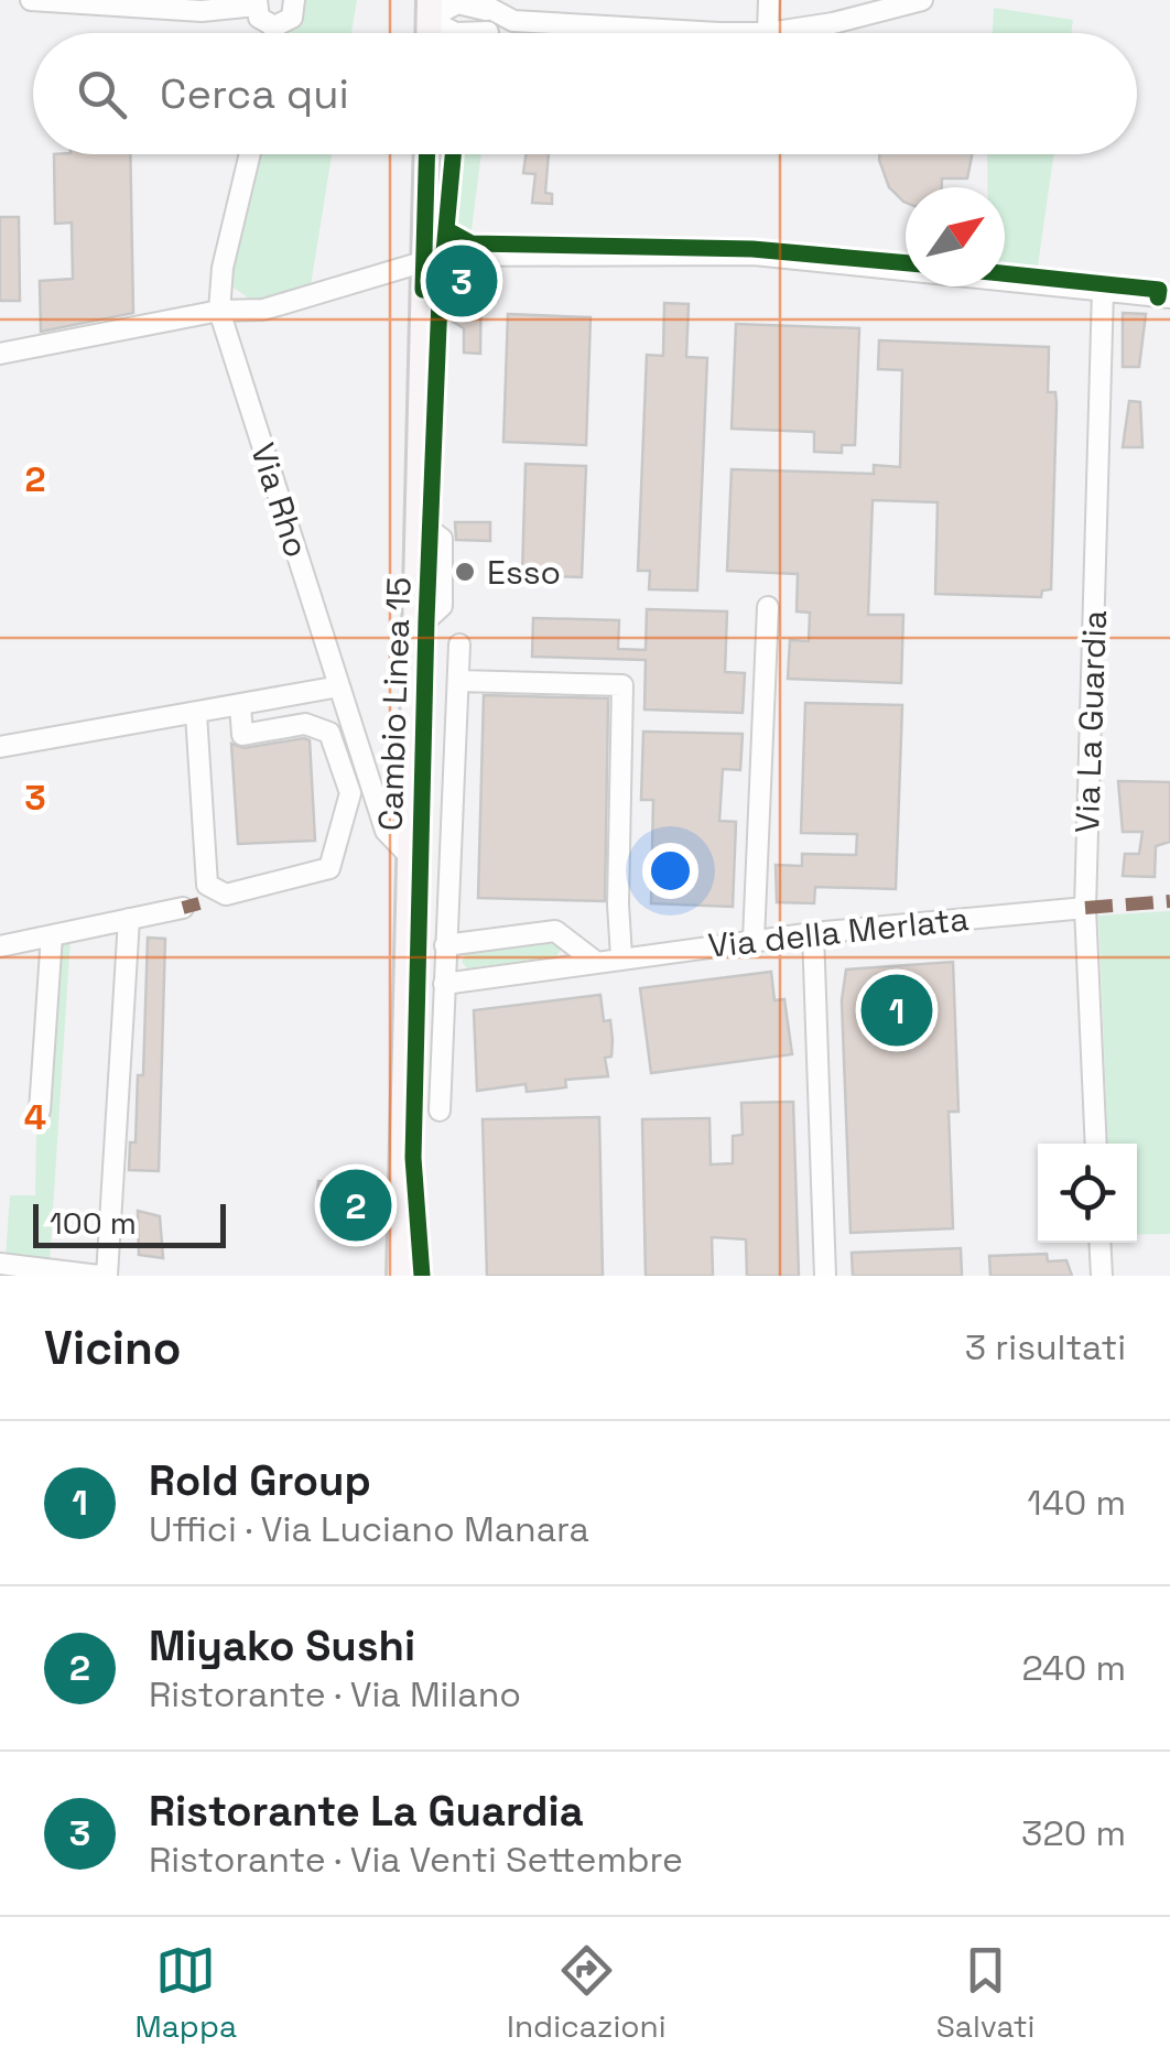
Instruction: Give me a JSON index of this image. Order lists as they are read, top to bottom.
{
  "streets": {
    "street": ["Via Rho", "Via La Guardia", "Via della Merlata"],
    "cycle path": ["Cambio Linea 15"]
  },
  "crossings": [
    ["Via La Guardia", "Via della Merlata"]
  ],
  "places": ["Esso"],
  "scale_bar": "100 m",
  "north": "top right",
  "page": {
    "search": "Cerca qui",
    "pins": ["3", "1", "2"],
    "scale": "100 m",
    "heading": ["Vicino", "3 risultati"],
    "list": [
      {
        "mark": "1",
        "name": "Rold Group",
        "note": "Uffici · Via Luciano Manara",
        "value": "140 m"
      },
      {
        "mark": "2",
        "name": "Miyako Sushi",
        "note": "Ristorante · Via Milano",
        "value": "240 m"
      },
      {
        "mark": "3",
        "name": "Ristorante La Guardia",
        "note": "Ristorante · Via Venti Settembre",
        "value": "320 m"
      }
    ],
    "nav": ["Mappa", "Indicazioni", "Salvati"]
  },
  "grid": {
    "rows": ["2", "3", "4"]
  }
}
